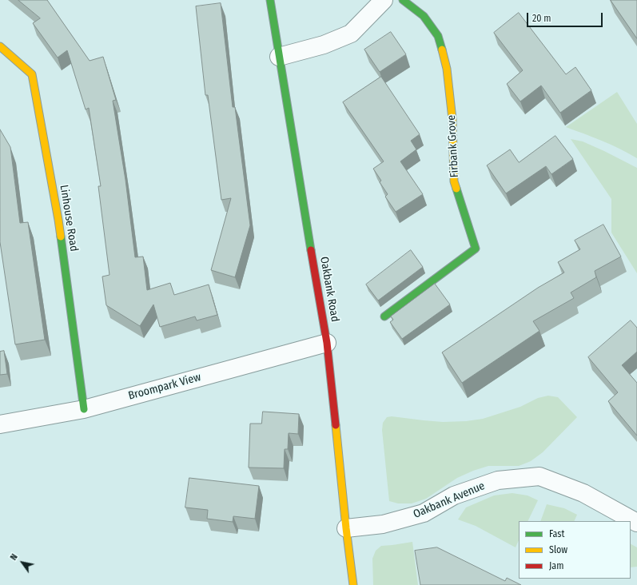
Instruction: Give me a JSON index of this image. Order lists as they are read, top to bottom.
{
  "streets": {
    "street": [
      "Firbank Grove",
      "Linhouse Road",
      "Oakbank Road",
      "Broompark View",
      "Oakbank Avenue"
    ]
  },
  "crossings": [
    ["Linhouse Road", "Broompark View"],
    ["Oakbank Road", "Broompark View"],
    ["Oakbank Road", "Oakbank Avenue"]
  ],
  "legend": ["Fast", "Slow", "Jam"],
  "scale_bar": "20 m",
  "north": "top left"
}
